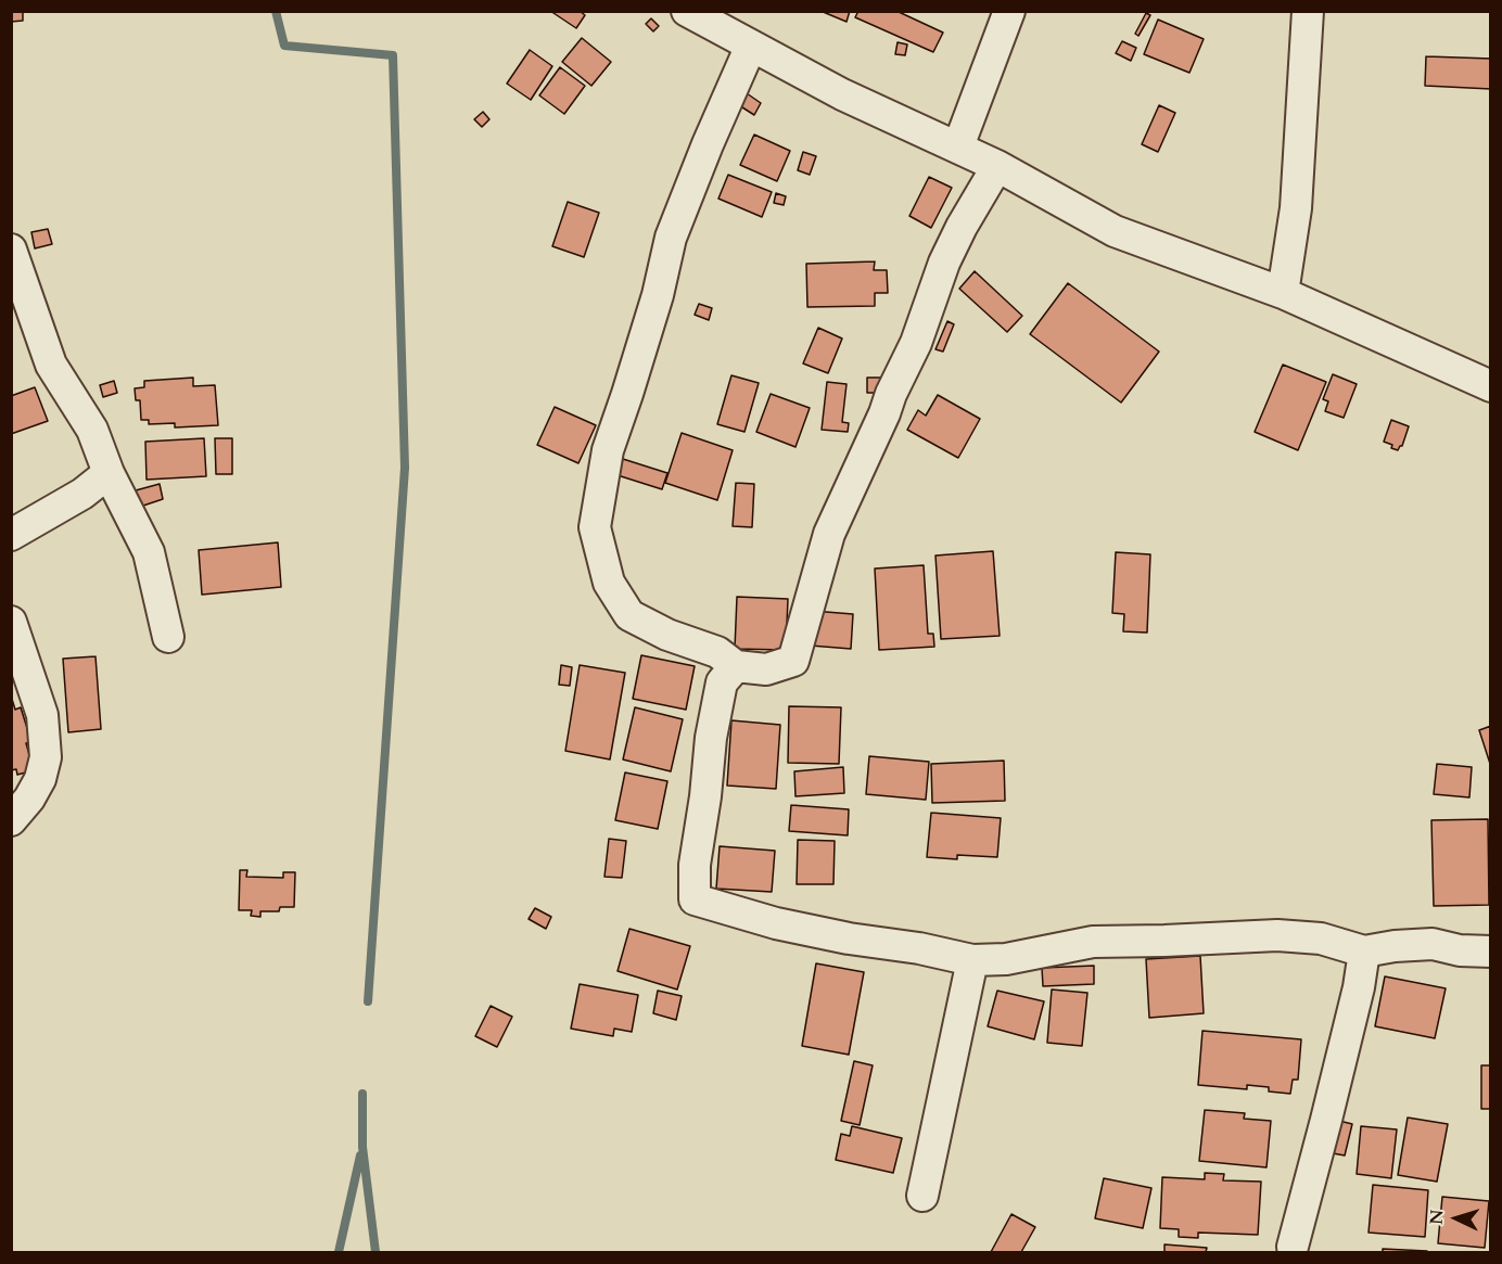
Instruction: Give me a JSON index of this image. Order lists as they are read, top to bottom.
{
  "north": "left"
}
